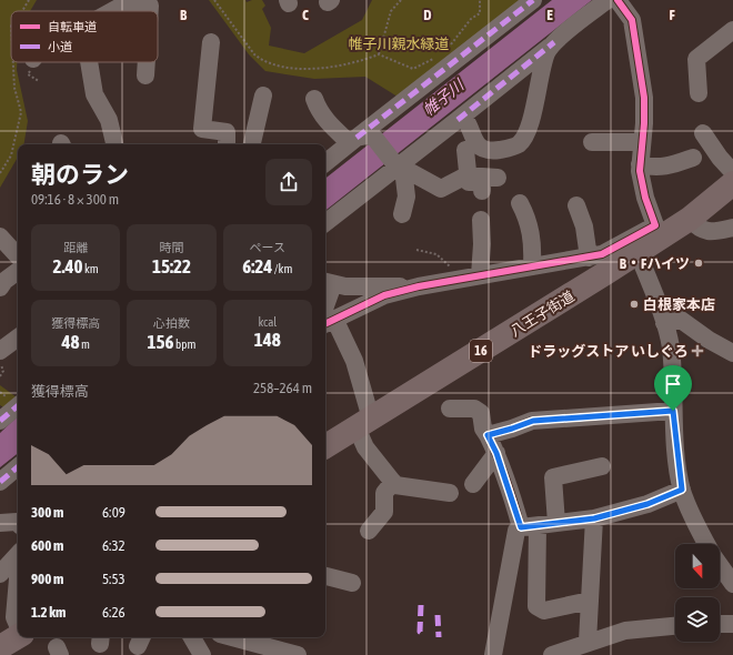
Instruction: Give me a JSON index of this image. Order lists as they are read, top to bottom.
{
  "streets": {
    "highway": ["八王子街道", "16"]
  },
  "water": ["帷子川"],
  "parks": ["帷子川親水緑道"],
  "places": {
    "other": ["B・Fハイツ", "白根家本店"],
    "health": ["ドラッグストア いしぐろ"]
  },
  "legend": ["自転車道", "小道"],
  "north": "bottom",
  "page": {
    "heading": ["朝のラン", "09:16 · 8 × 300 m"],
    "stats": [
      ["距離", "2.40 km"],
      ["時間", "15:22"],
      ["ペース", "6:24 /km"],
      ["獲得標高", "48 m"],
      ["心拍数", "156 bpm"],
      ["kcal", "148"]
    ],
    "chart": ["獲得標高", "258–264 m"],
    "list": [
      {
        "name": "300 m",
        "note": "6:09"
      },
      {
        "name": "600 m",
        "note": "6:32"
      },
      {
        "name": "900 m",
        "note": "5:53"
      },
      {
        "name": "1.2 km",
        "note": "6:26"
      }
    ]
  },
  "grid": {
    "columns": [
      "B",
      "C",
      "D",
      "E",
      "F"
    ]
  }
}
